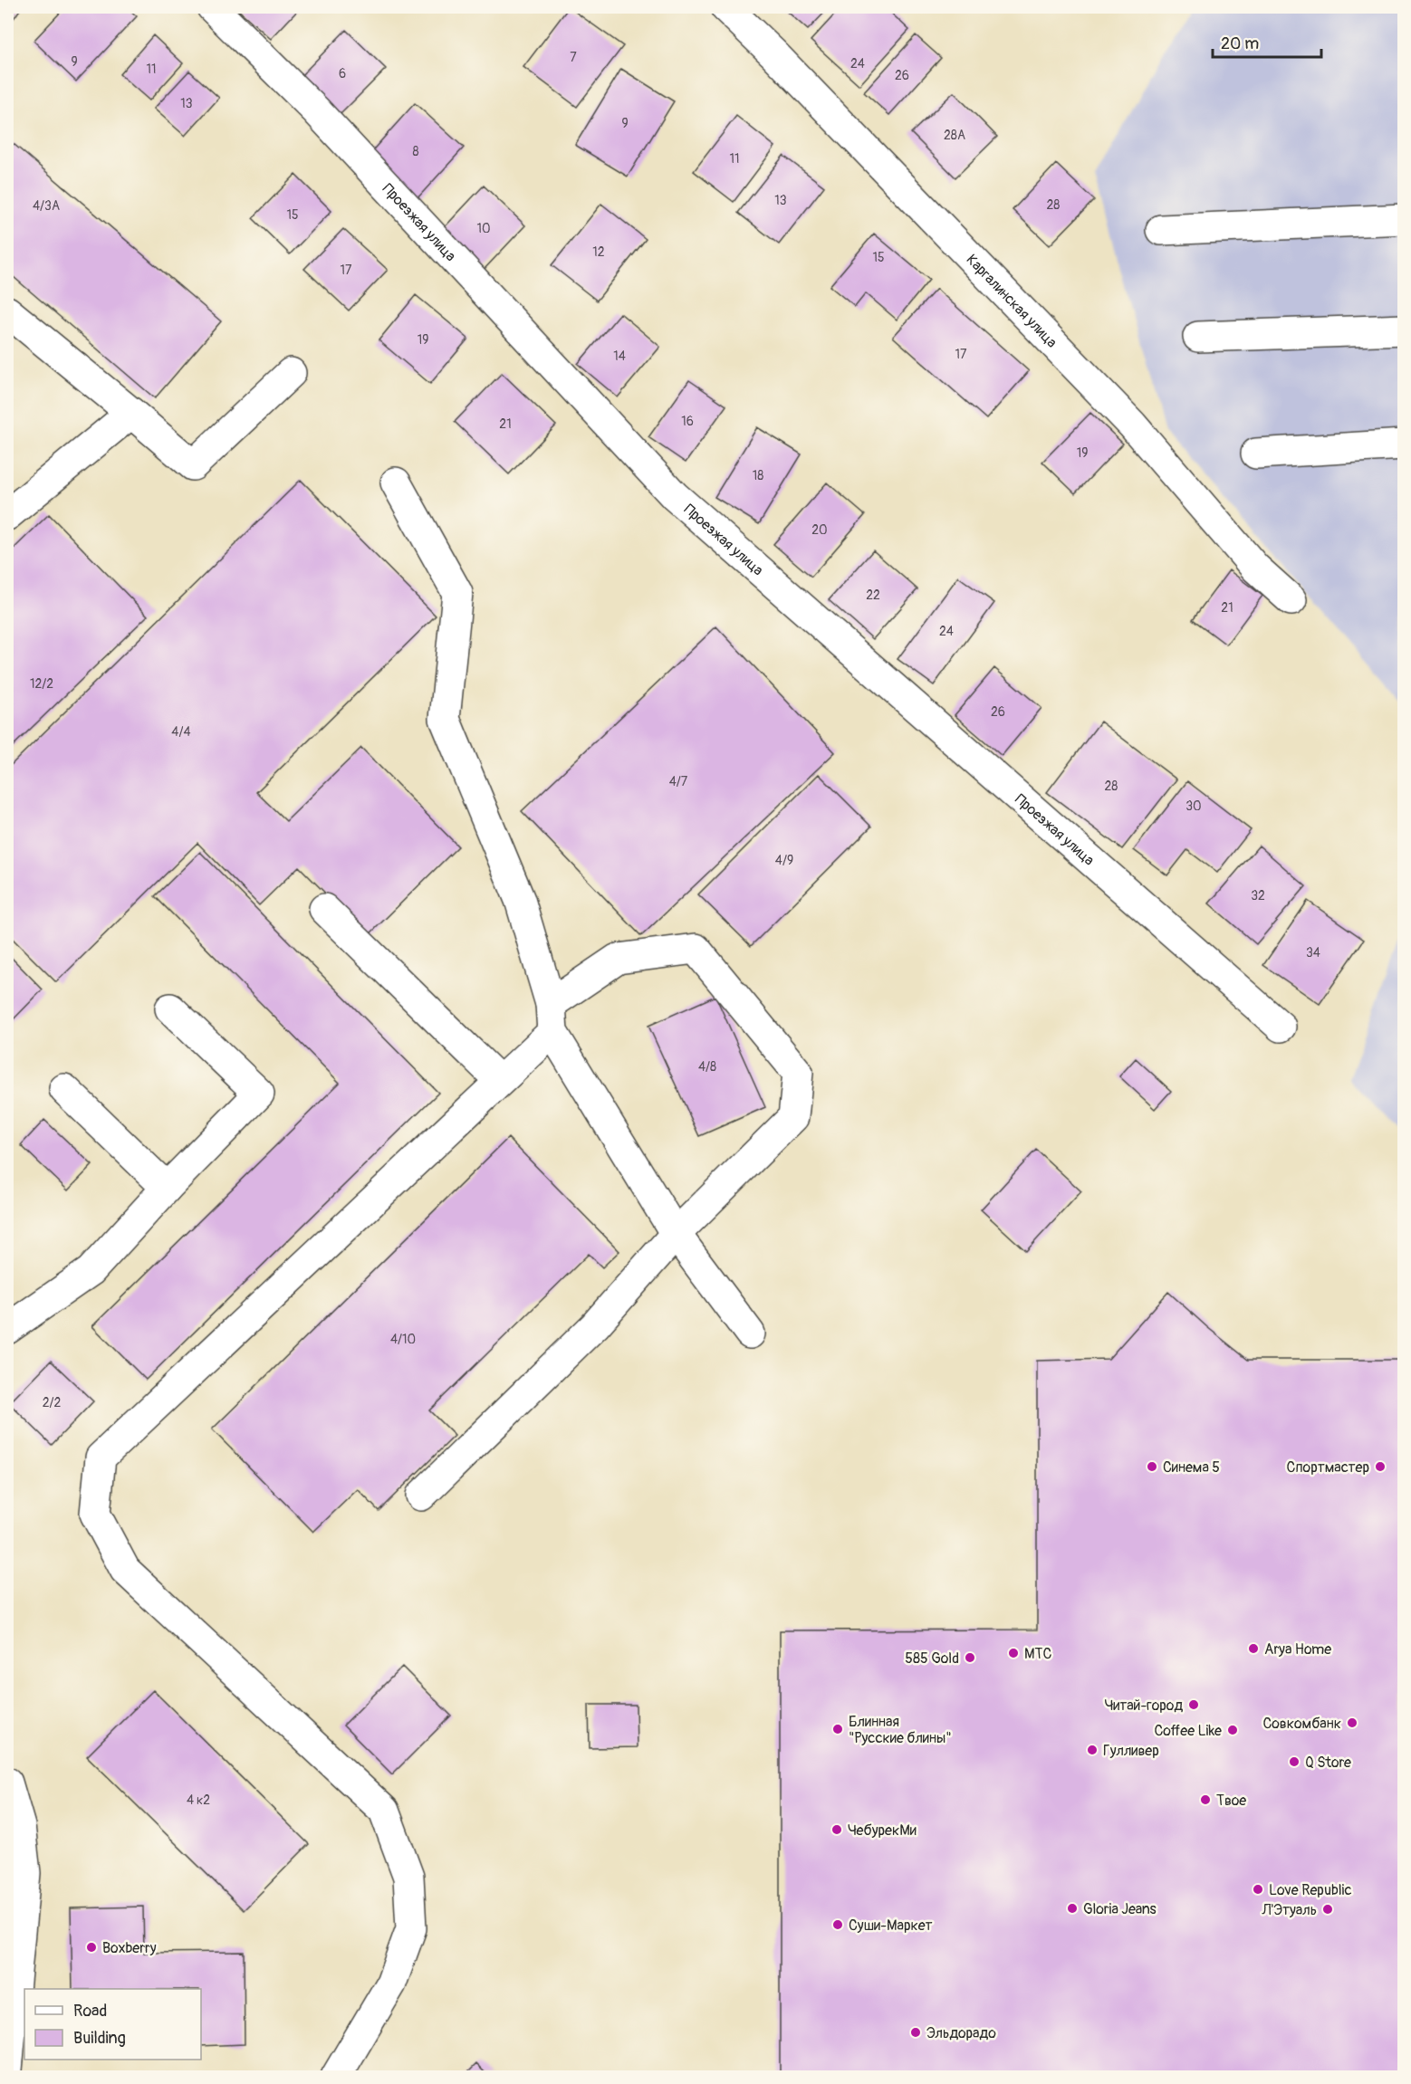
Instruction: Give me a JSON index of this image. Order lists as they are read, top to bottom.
{
  "streets": {
    "street": ["Проезжая улица", "Каргалинская улица"]
  },
  "places": [
    "Синема 5",
    "Спортмастер",
    "Arya Home",
    "МТС",
    "585 Gold",
    "Читай-город",
    "Совкомбанк",
    "Блинная \"Русские блины\"",
    "Coffee Like",
    "Гулливер",
    "Q Store",
    "Твое",
    "ЧебурекМи",
    "Love Republic",
    "Gloria Jeans",
    "Л'Этуаль",
    "Суши-Маркет",
    "Boxberry",
    "Эльдорадо"
  ],
  "house_numbers": [
    "7",
    "9",
    "24",
    "11",
    "6",
    "26",
    "13",
    "9",
    "28А",
    "8",
    "11",
    "13",
    "28",
    "4/3А",
    "15",
    "10",
    "12",
    "15",
    "17",
    "19",
    "17",
    "14",
    "16",
    "21",
    "19",
    "18",
    "20",
    "22",
    "21",
    "24",
    "12/2",
    "26",
    "4/4",
    "4/7",
    "28",
    "30",
    "4/9",
    "32",
    "34",
    "4/8",
    "4/10",
    "2/2",
    "4 к2"
  ],
  "legend": ["Road", "Building"],
  "scale_bar": "20 m"
}
